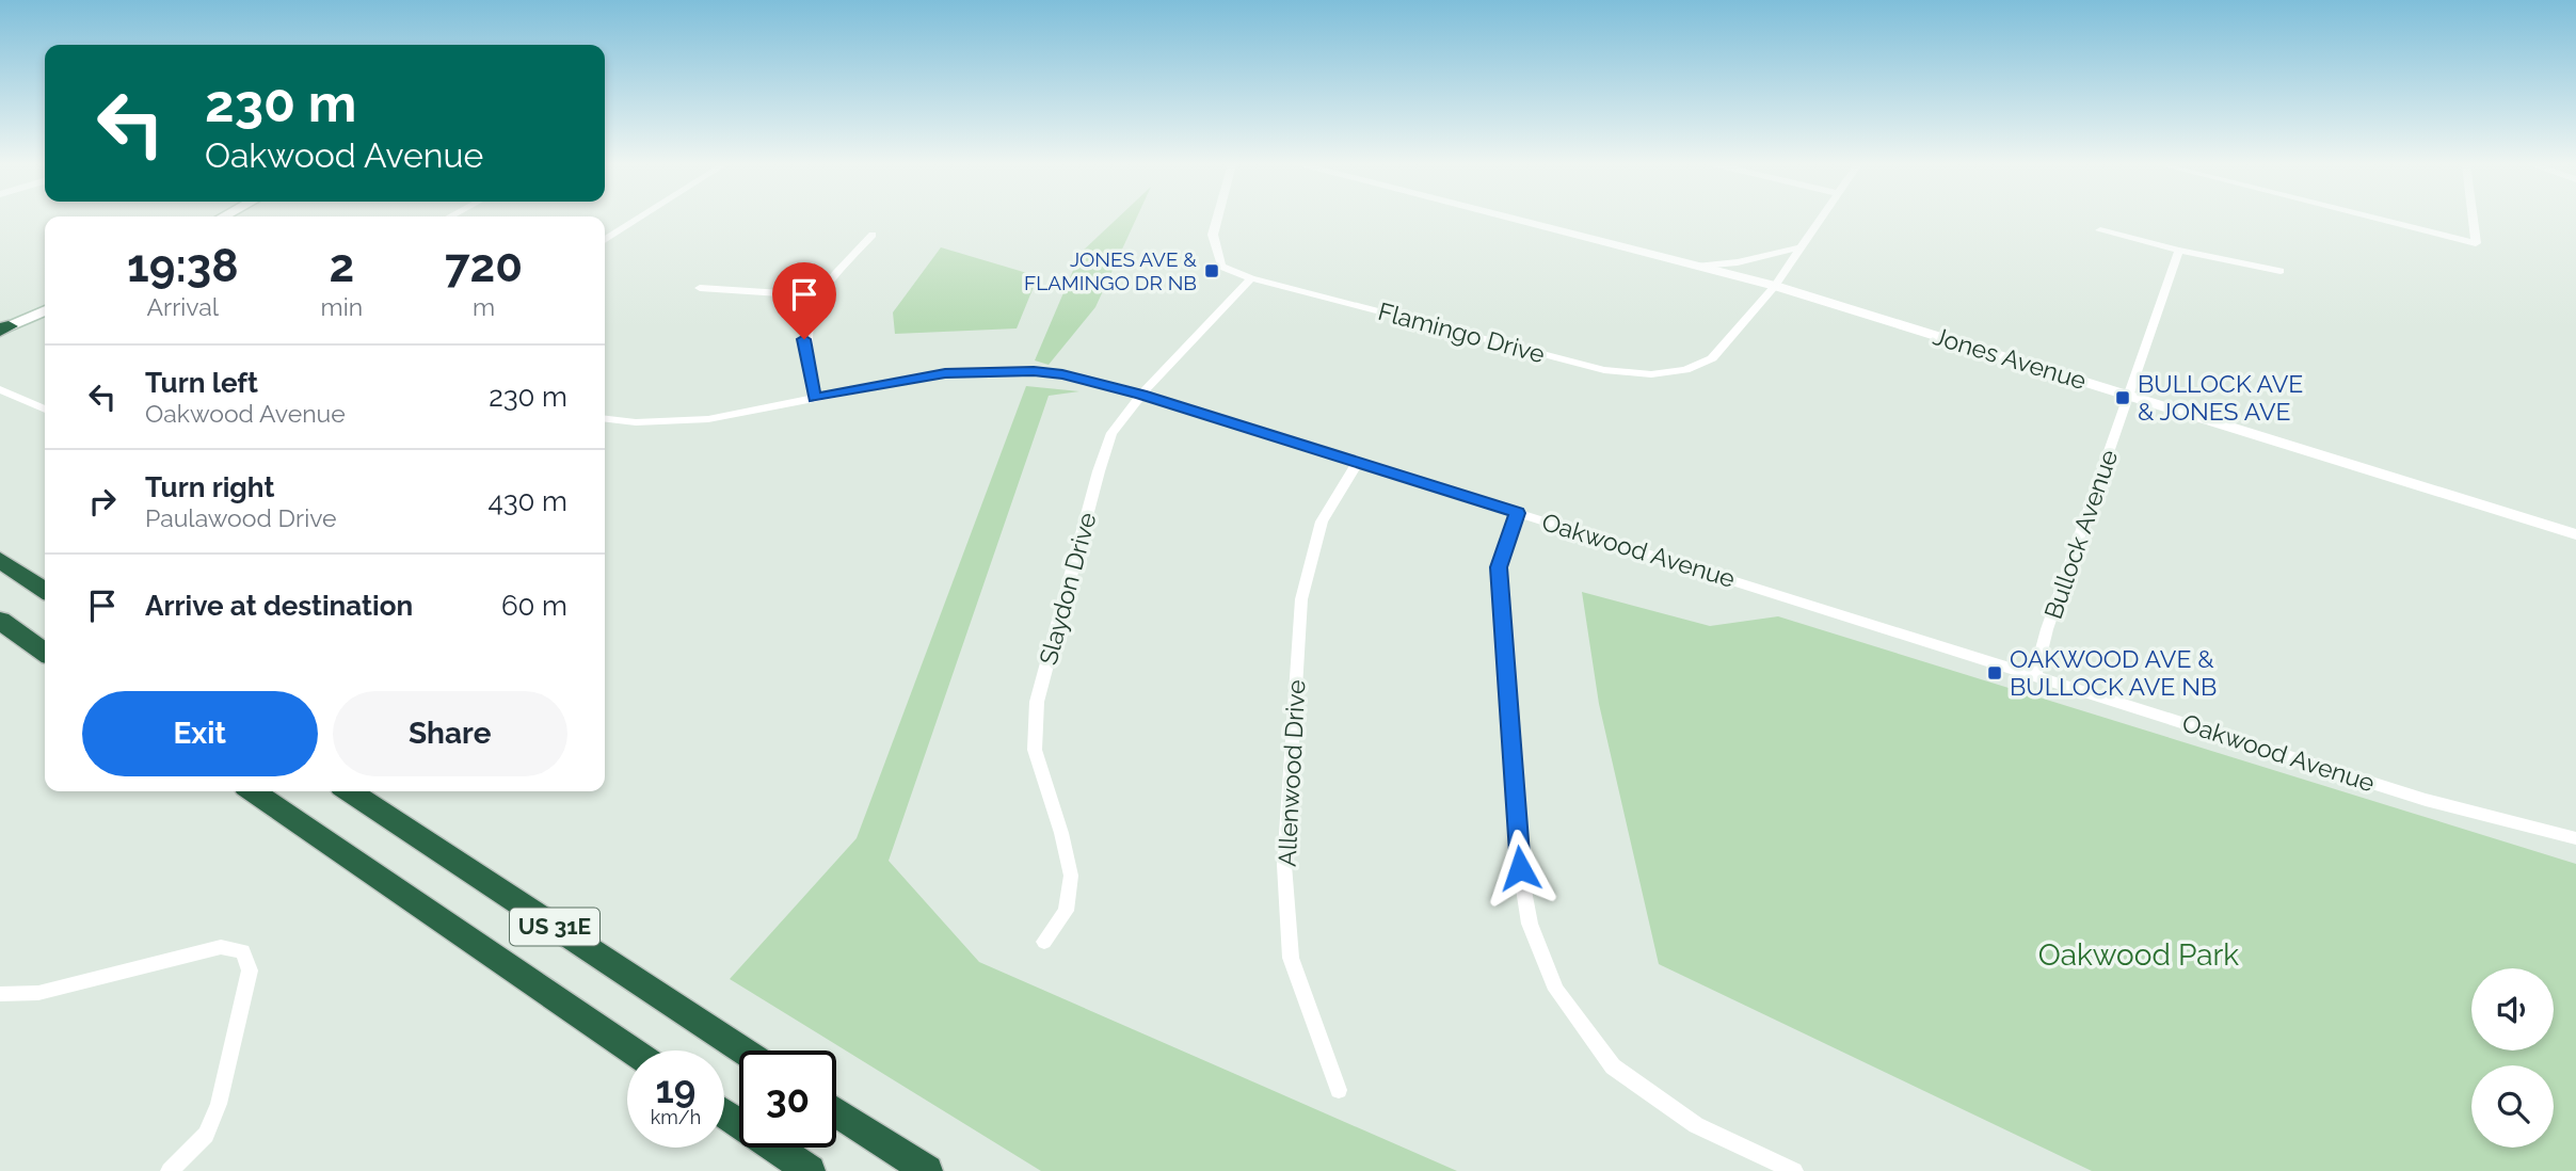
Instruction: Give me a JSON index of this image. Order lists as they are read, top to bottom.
{
  "streets": {
    "highway": ["US 31E"],
    "street": [
      "Flamingo Drive",
      "Jones Avenue",
      "Bullock Avenue",
      "Oakwood Avenue",
      "Slaydon Drive",
      "Allenwood Drive"
    ]
  },
  "crossings": [
    ["Flamingo Drive", "Jones Avenue"],
    ["Flamingo Drive", "Slaydon Drive"],
    ["Jones Avenue", "Bullock Avenue"],
    ["Bullock Avenue", "Oakwood Avenue"],
    ["Oakwood Avenue", "Slaydon Drive"],
    ["Oakwood Avenue", "Allenwood Drive"]
  ],
  "parks": ["Oakwood Park"],
  "places": {
    "transit": ["JONES AVE & FLAMINGO DR NB", "BULLOCK AVE & JONES AVE", "OAKWOOD AVE & BULLOCK AVE NB"]
  },
  "page": {
    "turn": ["230 m", "Oakwood Avenue"],
    "eta": [
      "19:38",
      "Arrival",
      "2",
      "min",
      "720",
      "m"
    ],
    "list": [
      {
        "name": "Turn left",
        "note": "Oakwood Avenue",
        "value": "230 m"
      },
      {
        "name": "Turn right",
        "note": "Paulawood Drive",
        "value": "430 m"
      },
      {
        "name": "Arrive at destination",
        "value": "60 m"
      }
    ],
    "buttons": ["Exit", "Share"],
    "speed": "19 km/h",
    "limit": "30"
  }
}
